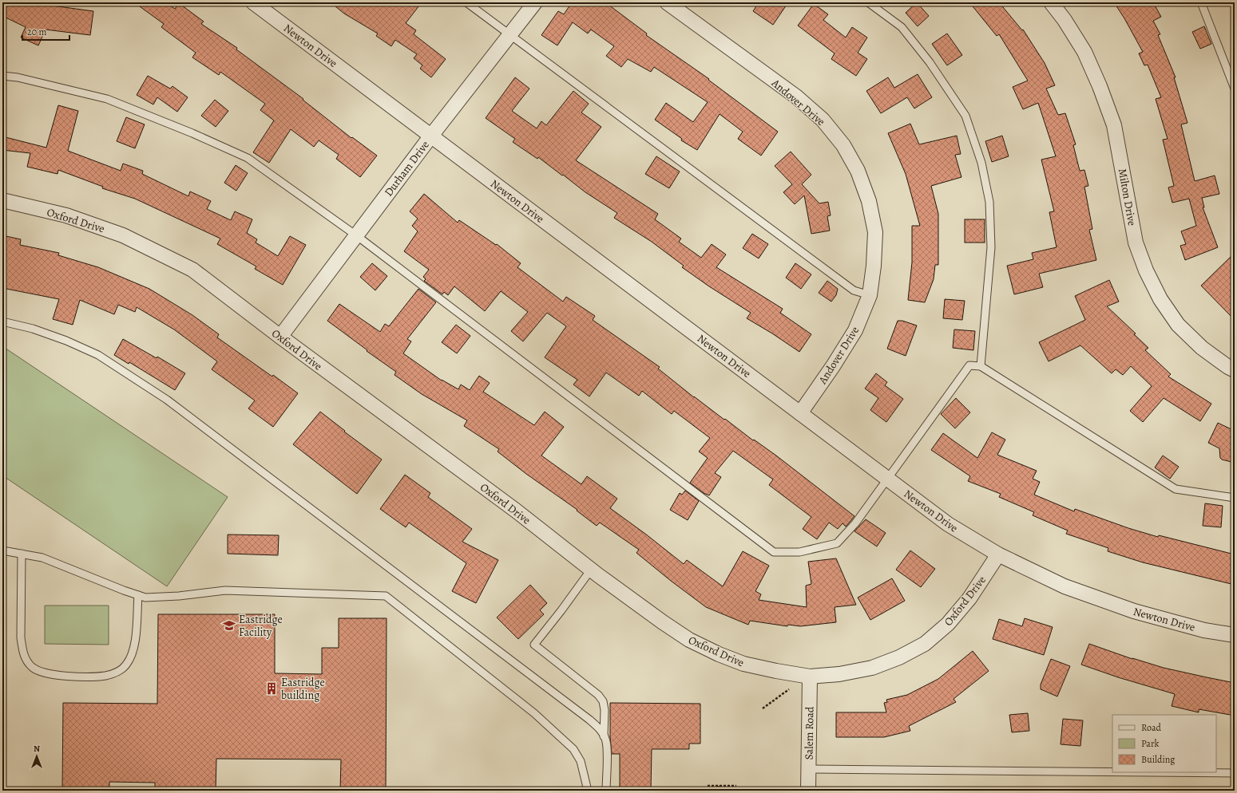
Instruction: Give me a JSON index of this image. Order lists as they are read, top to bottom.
{
  "streets": {
    "street": [
      "Newton Drive",
      "Andover Drive",
      "Durham Drive",
      "Milton Drive",
      "Oxford Drive",
      "Salem Road"
    ]
  },
  "crossings": [
    ["Newton Drive", "Andover Drive"],
    ["Newton Drive", "Durham Drive"],
    ["Newton Drive", "Oxford Drive"],
    ["Durham Drive", "Oxford Drive"],
    ["Oxford Drive", "Salem Road"]
  ],
  "places": {
    "school or university": ["Eastridge Facility"],
    "building": ["Eastridge building"]
  },
  "legend": ["Road", "Park", "Building"],
  "scale_bar": "20 m",
  "north": "top"
}
